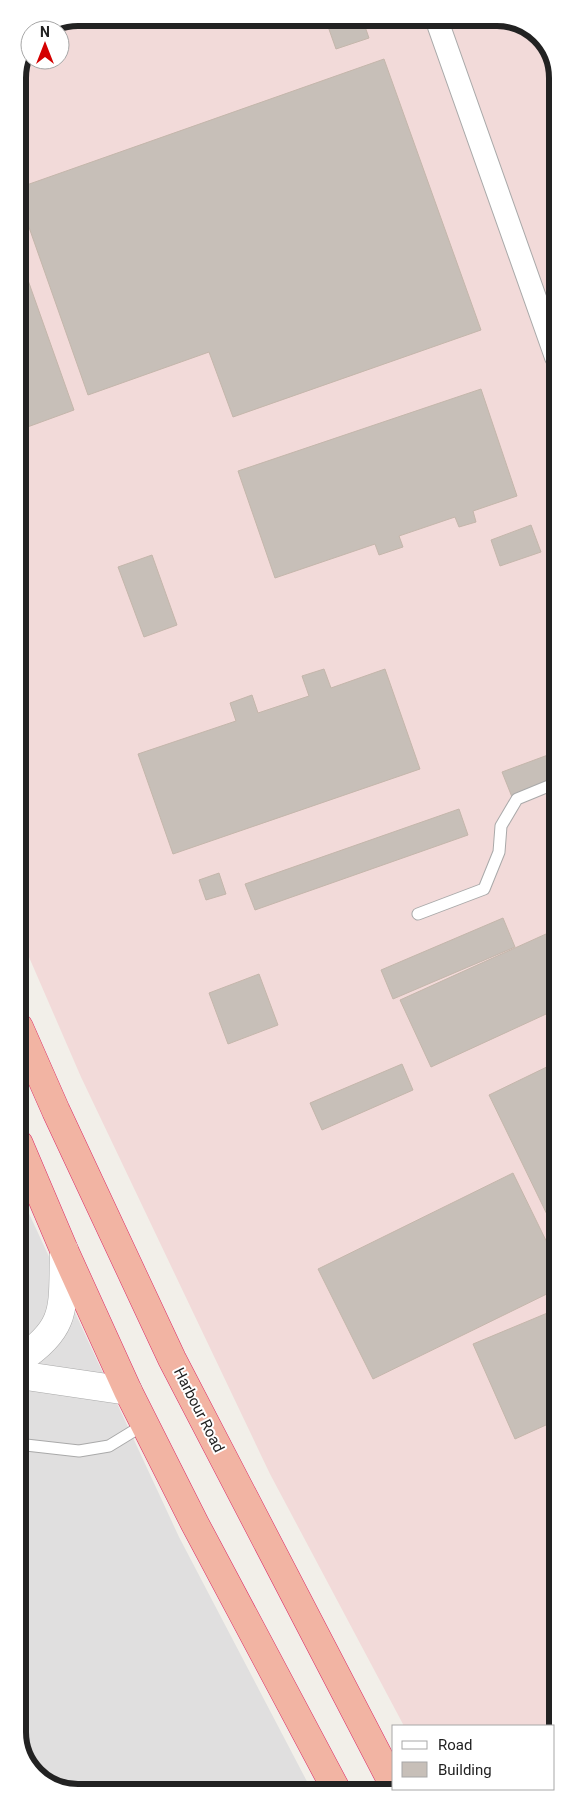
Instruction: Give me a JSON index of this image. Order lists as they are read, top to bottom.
{
  "streets": {
    "highway": ["Harbour Road"]
  },
  "legend": ["Road", "Building"],
  "north": "top"
}
